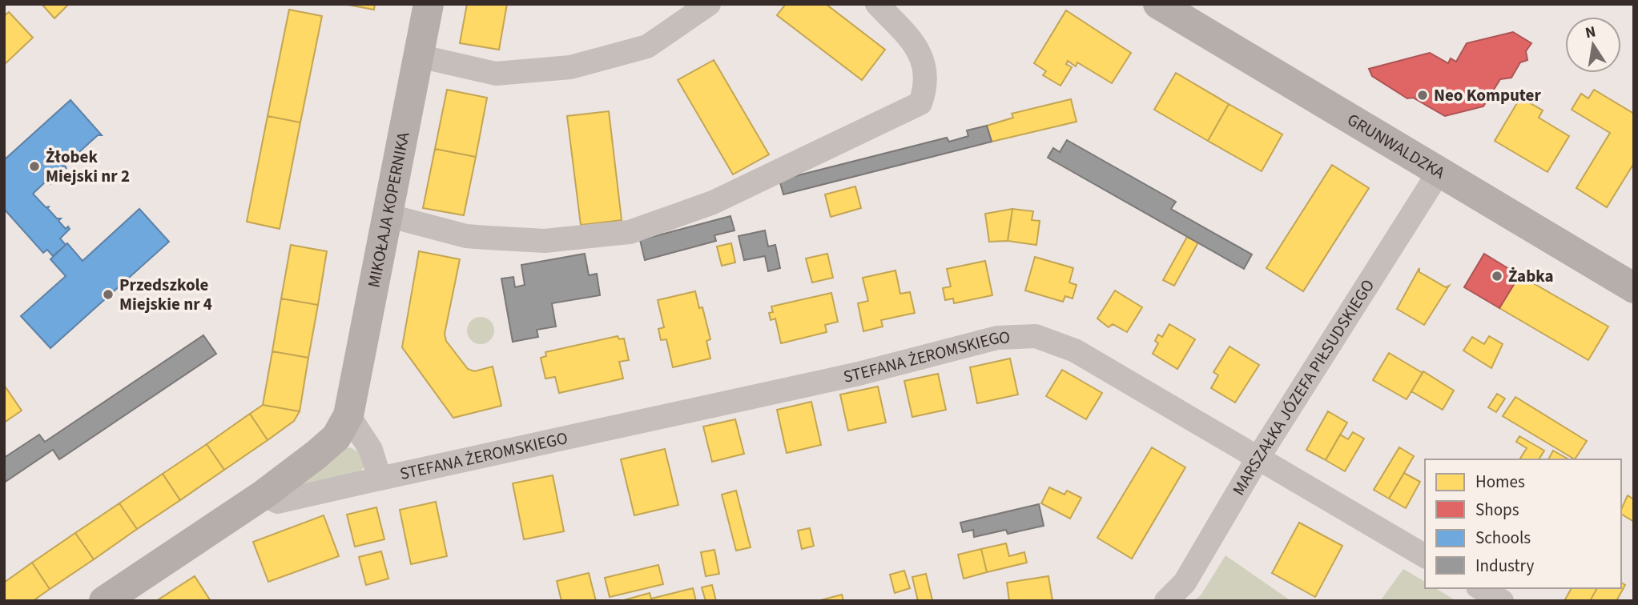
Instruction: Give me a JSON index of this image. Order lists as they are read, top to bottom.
{
  "streets": {
    "street": [
      "GRUNWALDZKA",
      "MIKOŁAJA KOPERNIKA",
      "STEFANA ŻEROMSKIEGO",
      "MARSZAŁKA JÓZEFA PIŁSUDSKIEGO"
    ]
  },
  "crossings": [
    ["GRUNWALDZKA", "MARSZAŁKA JÓZEFA PIŁSUDSKIEGO"],
    ["STEFANA ŻEROMSKIEGO", "MARSZAŁKA JÓZEFA PIŁSUDSKIEGO"]
  ],
  "places": [
    "Neo Komputer",
    "Żłobek Miejski nr 2",
    "Żabka",
    "Przedszkole Miejskie nr 4"
  ],
  "legend": [
    "Homes",
    "Shops",
    "Schools",
    "Industry"
  ],
  "north": "top"
}
